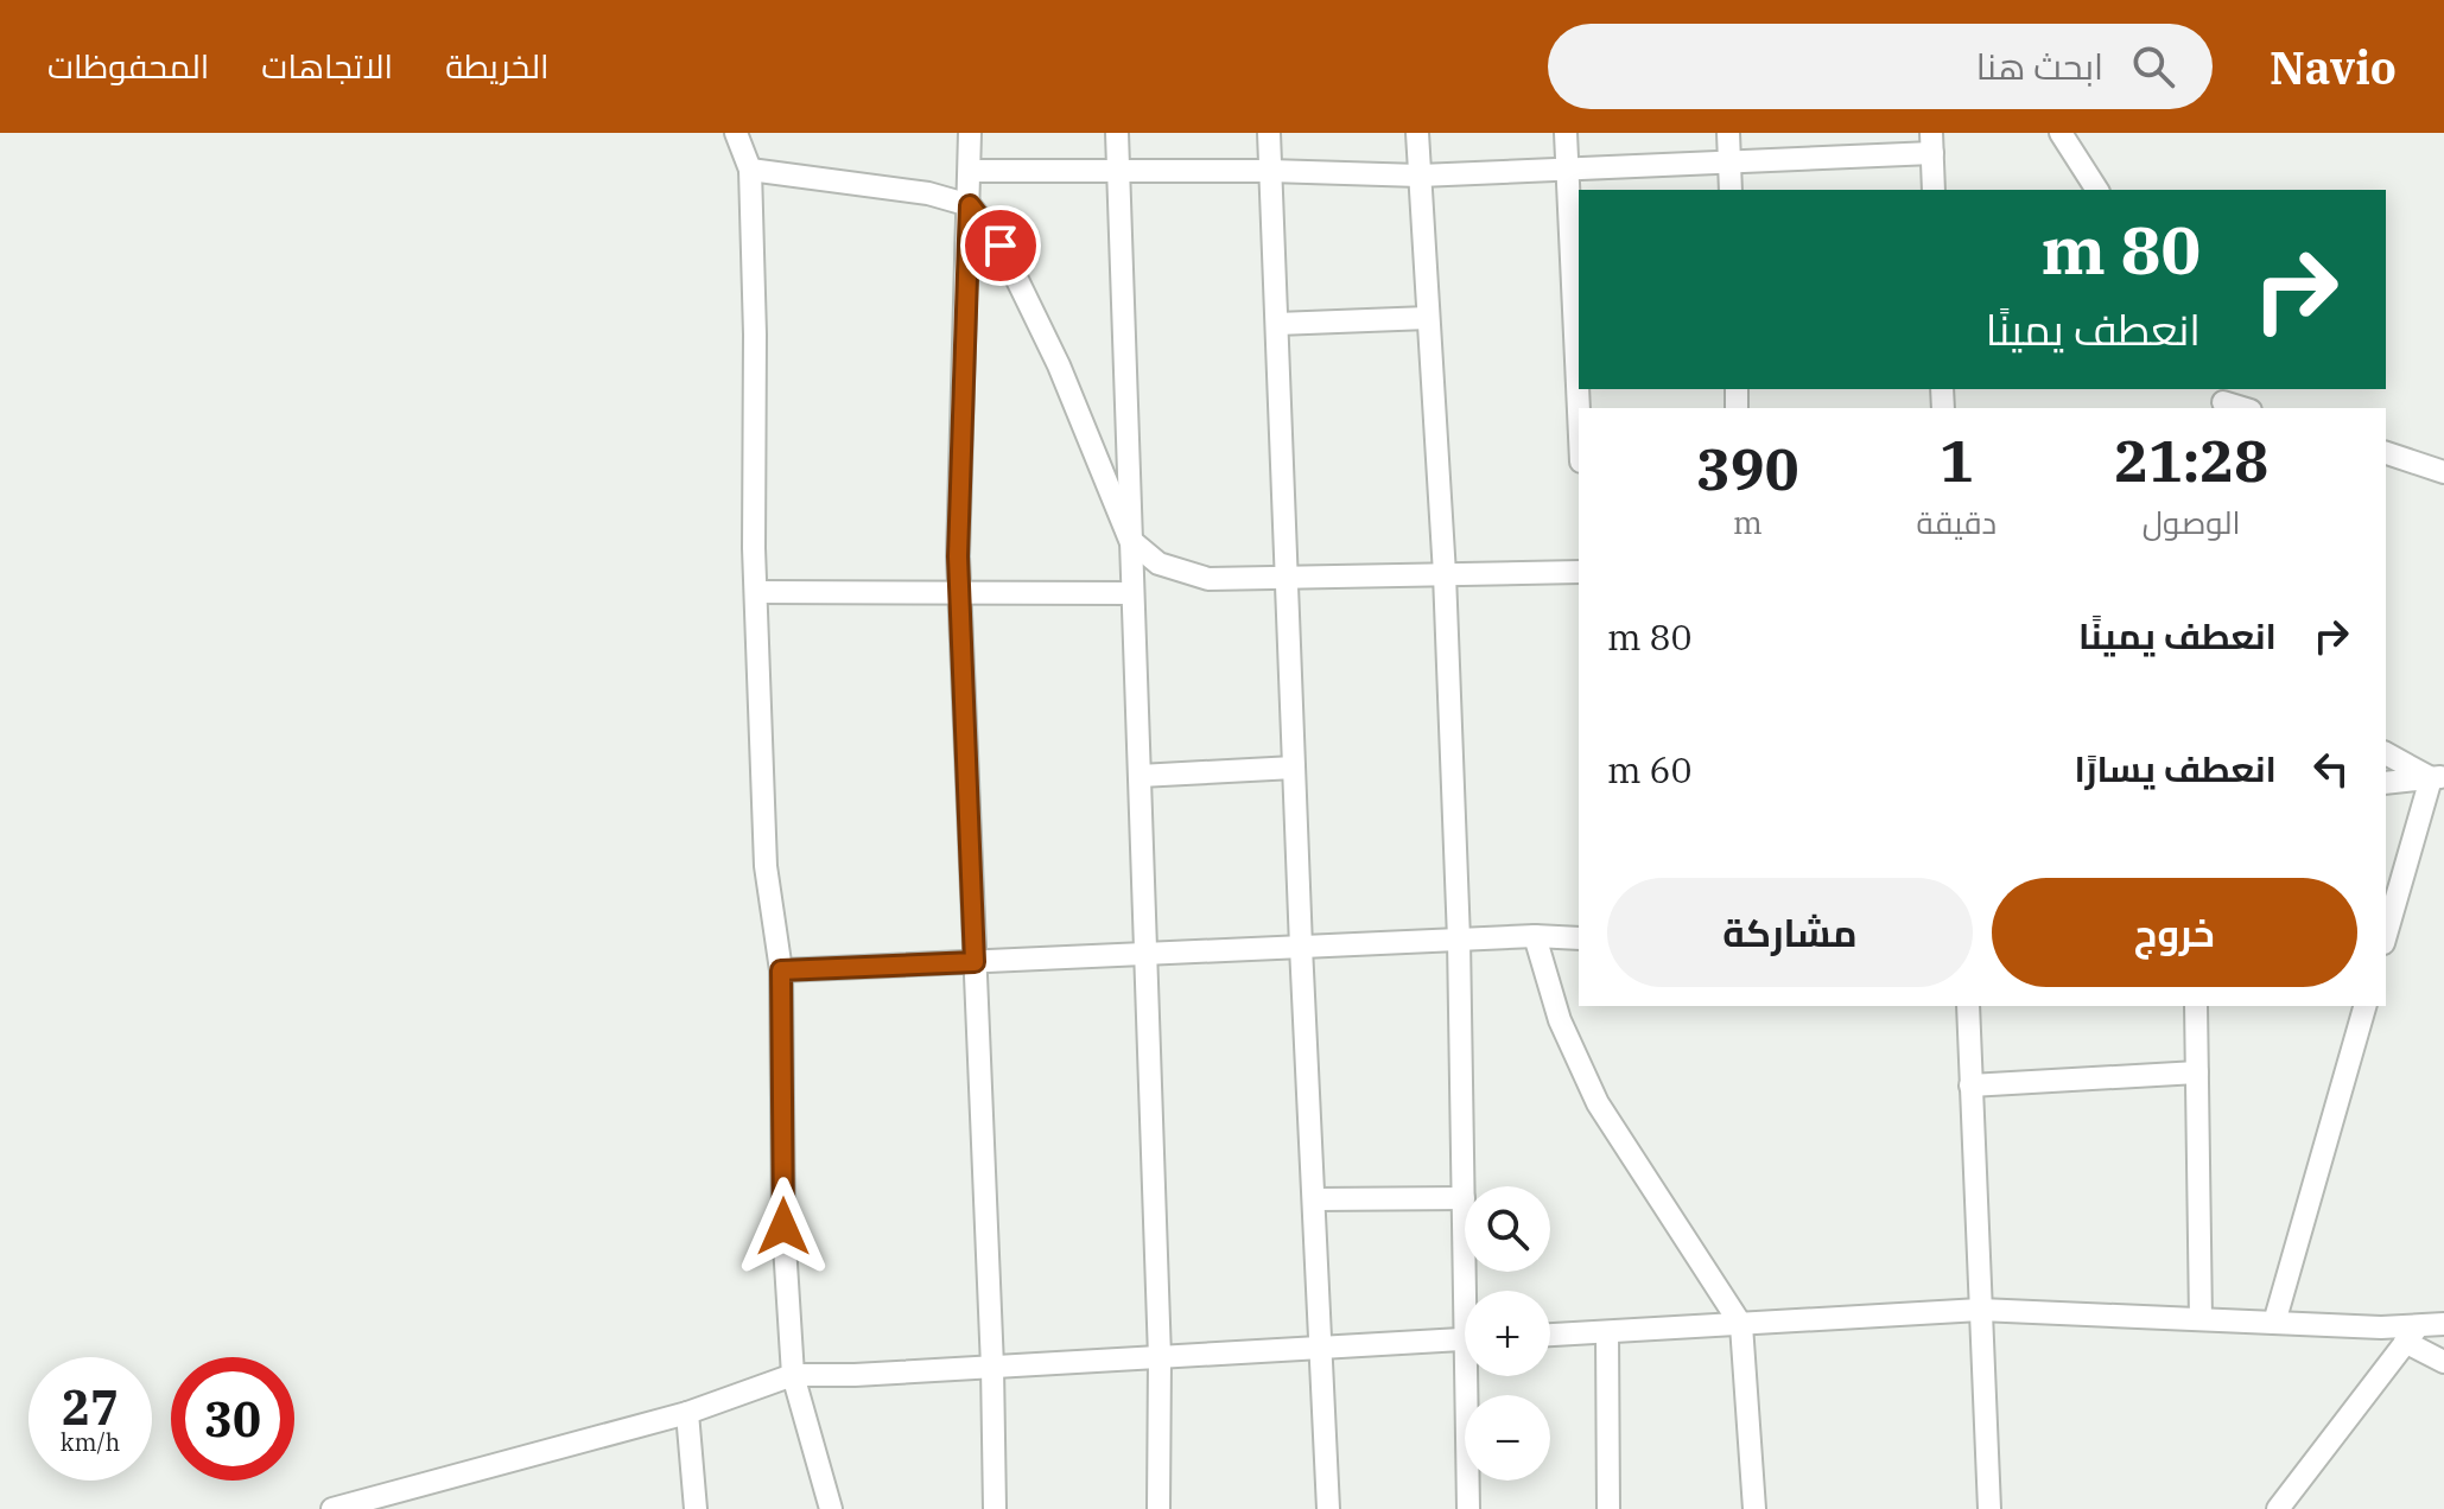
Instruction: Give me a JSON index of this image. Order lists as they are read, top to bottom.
{
  "page": {
    "header": "Navio",
    "search": "ابحث هنا",
    "nav": ["الخريطة", "الاتجاهات", "المحفوظات"],
    "turn": ["80 m", "انعطف يمينًا"],
    "eta": [
      "21:28",
      "الوصول",
      "1",
      "دقيقة",
      "390",
      "m"
    ],
    "list": [
      {
        "name": "انعطف يمينًا",
        "value": "80 m"
      },
      {
        "name": "انعطف يسارًا",
        "value": "60 m"
      }
    ],
    "buttons": ["خروج", "مشاركة"],
    "map_buttons": ["+", "−"],
    "speed": "27 km/h",
    "limit": "30"
  }
}
